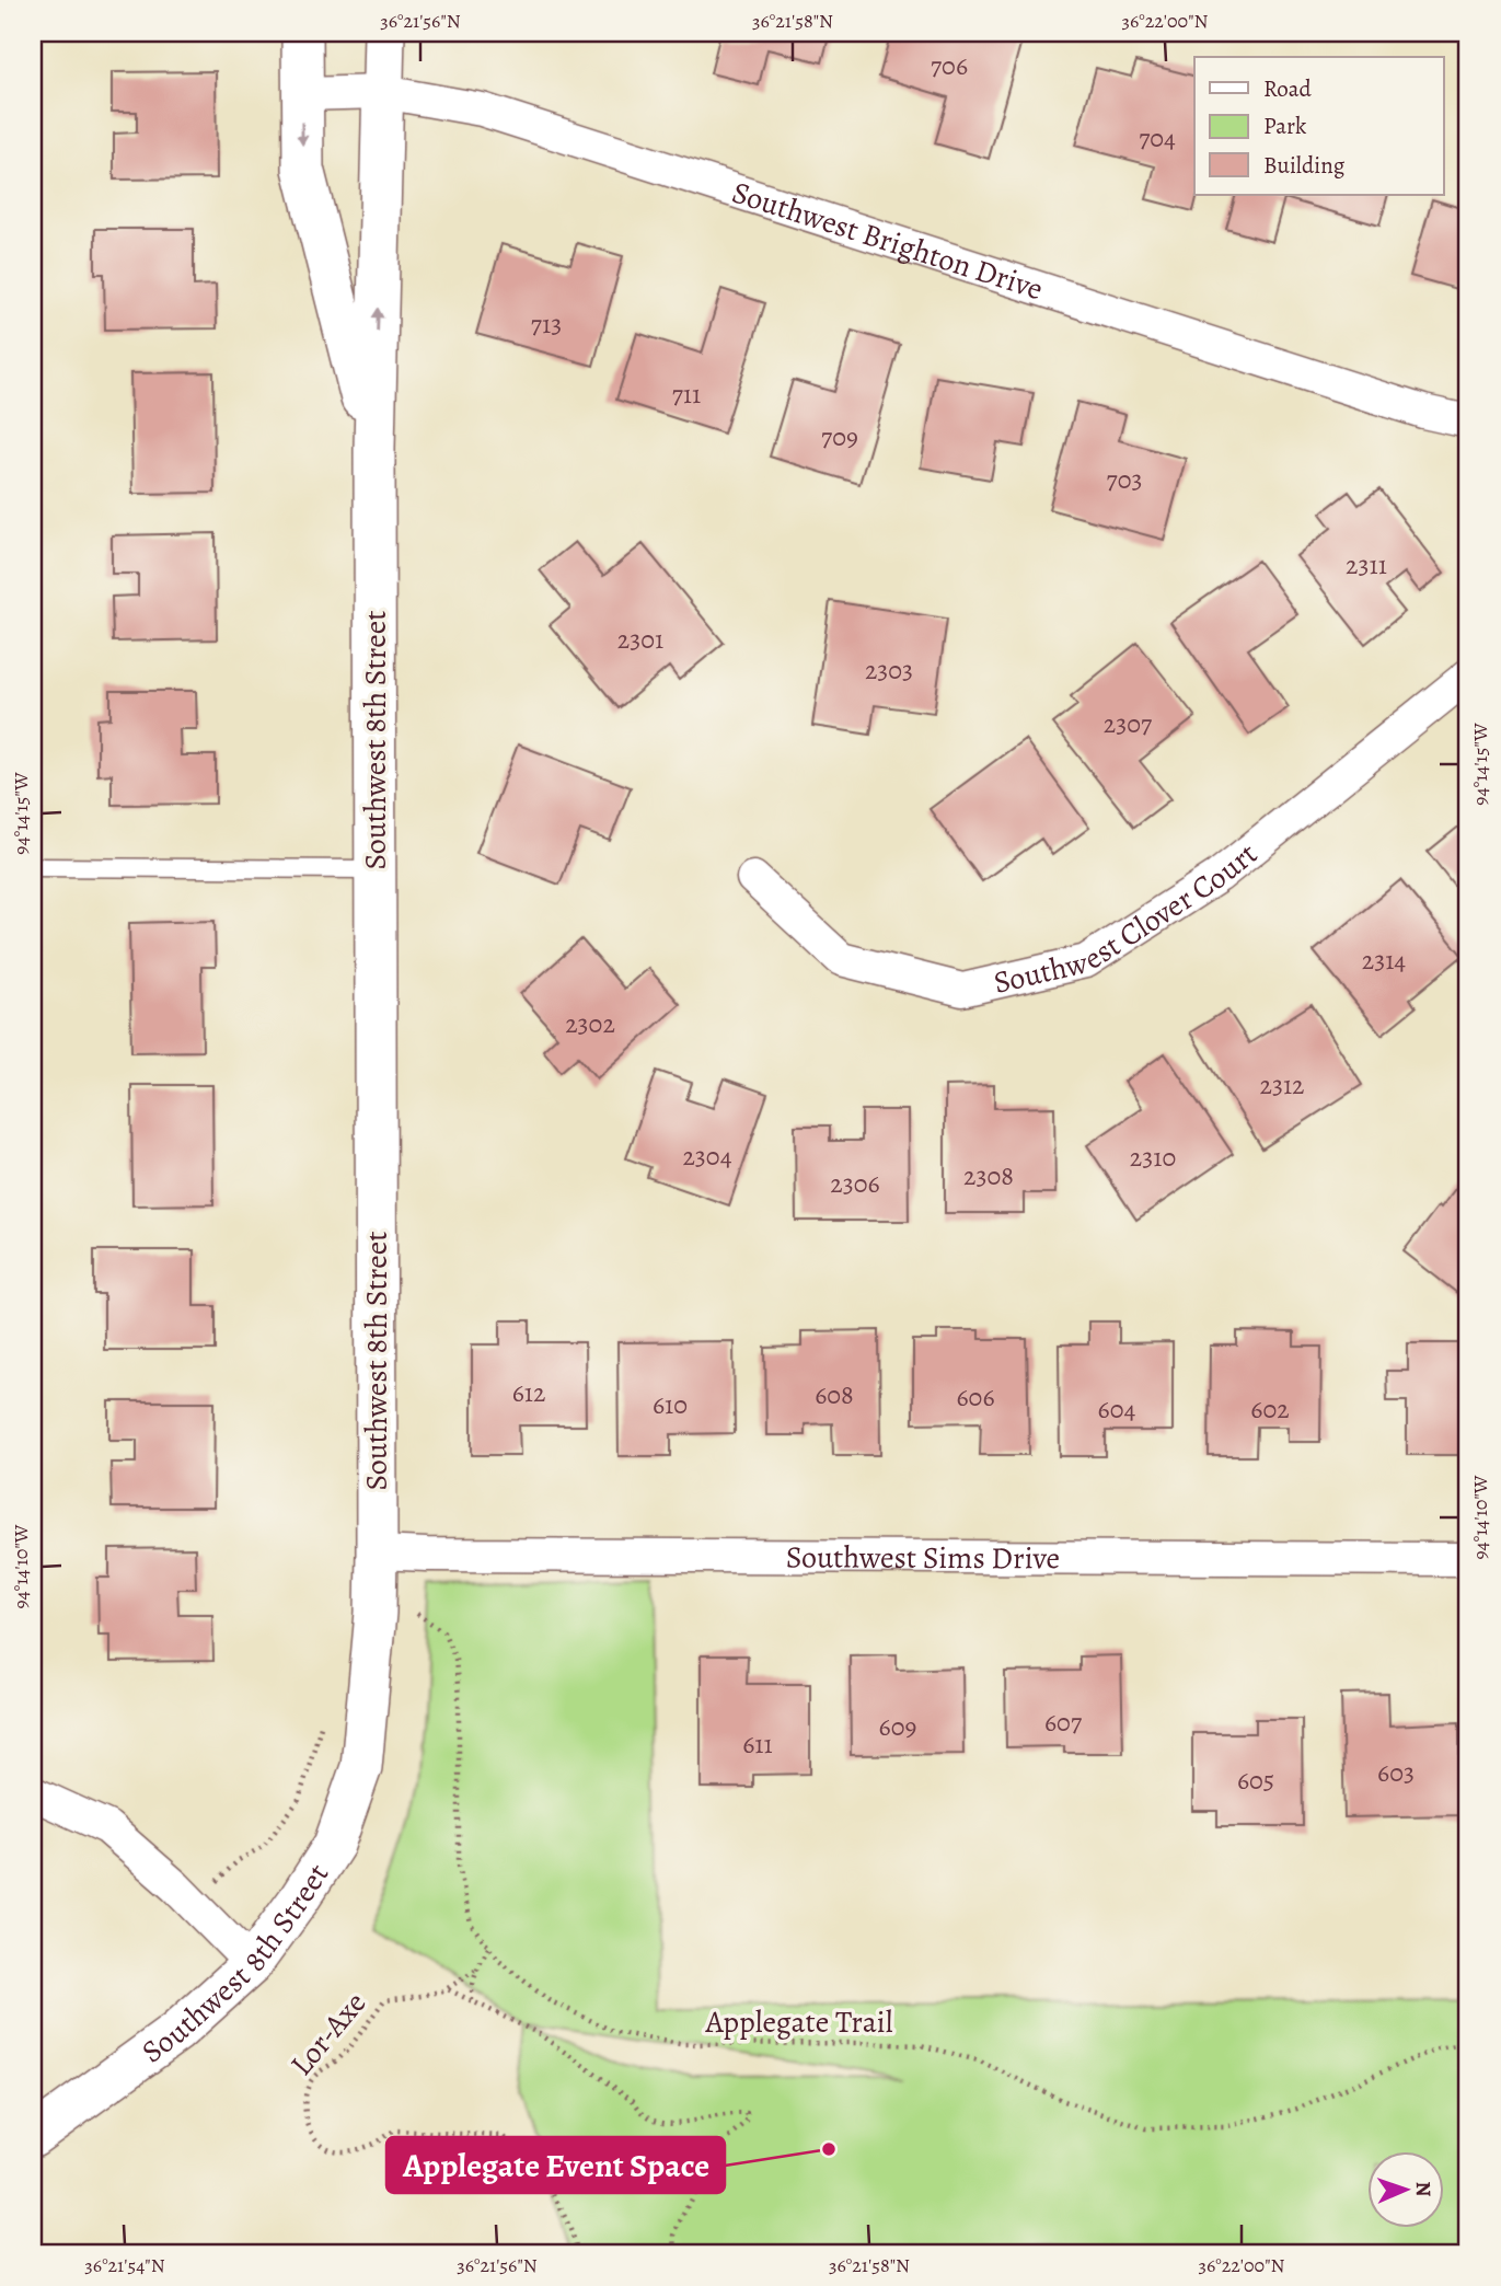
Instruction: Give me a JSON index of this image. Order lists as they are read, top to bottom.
{
  "streets": {
    "street": [
      "Southwest Brighton Drive",
      "Southwest 8th Street",
      "Southwest Clover Court",
      "Southwest Sims Drive"
    ],
    "path": ["Applegate Trail", "Lor-Axe"]
  },
  "crossings": [
    ["Southwest Brighton Drive", "Southwest 8th Street"],
    ["Southwest 8th Street", "Southwest Sims Drive"],
    ["Applegate Trail", "Lor-Axe"]
  ],
  "places": ["Applegate Event Space"],
  "house_numbers": [
    "706",
    "704",
    "713",
    "711",
    "709",
    "703",
    "2311",
    "2301",
    "2303",
    "2307",
    "2314",
    "2302",
    "2312",
    "2304",
    "2310",
    "2308",
    "2306",
    "612",
    "608",
    "606",
    "610",
    "604",
    "602",
    "607",
    "609",
    "611",
    "603",
    "605"
  ],
  "legend": ["Road", "Park", "Building"],
  "north": "right",
  "coordinates": [
    "36°21'56\"N",
    "36°21'58\"N",
    "36°22'00\"N",
    "94°14'15\"W",
    "94°14'10\"W",
    "36°21'54\"N"
  ]
}
